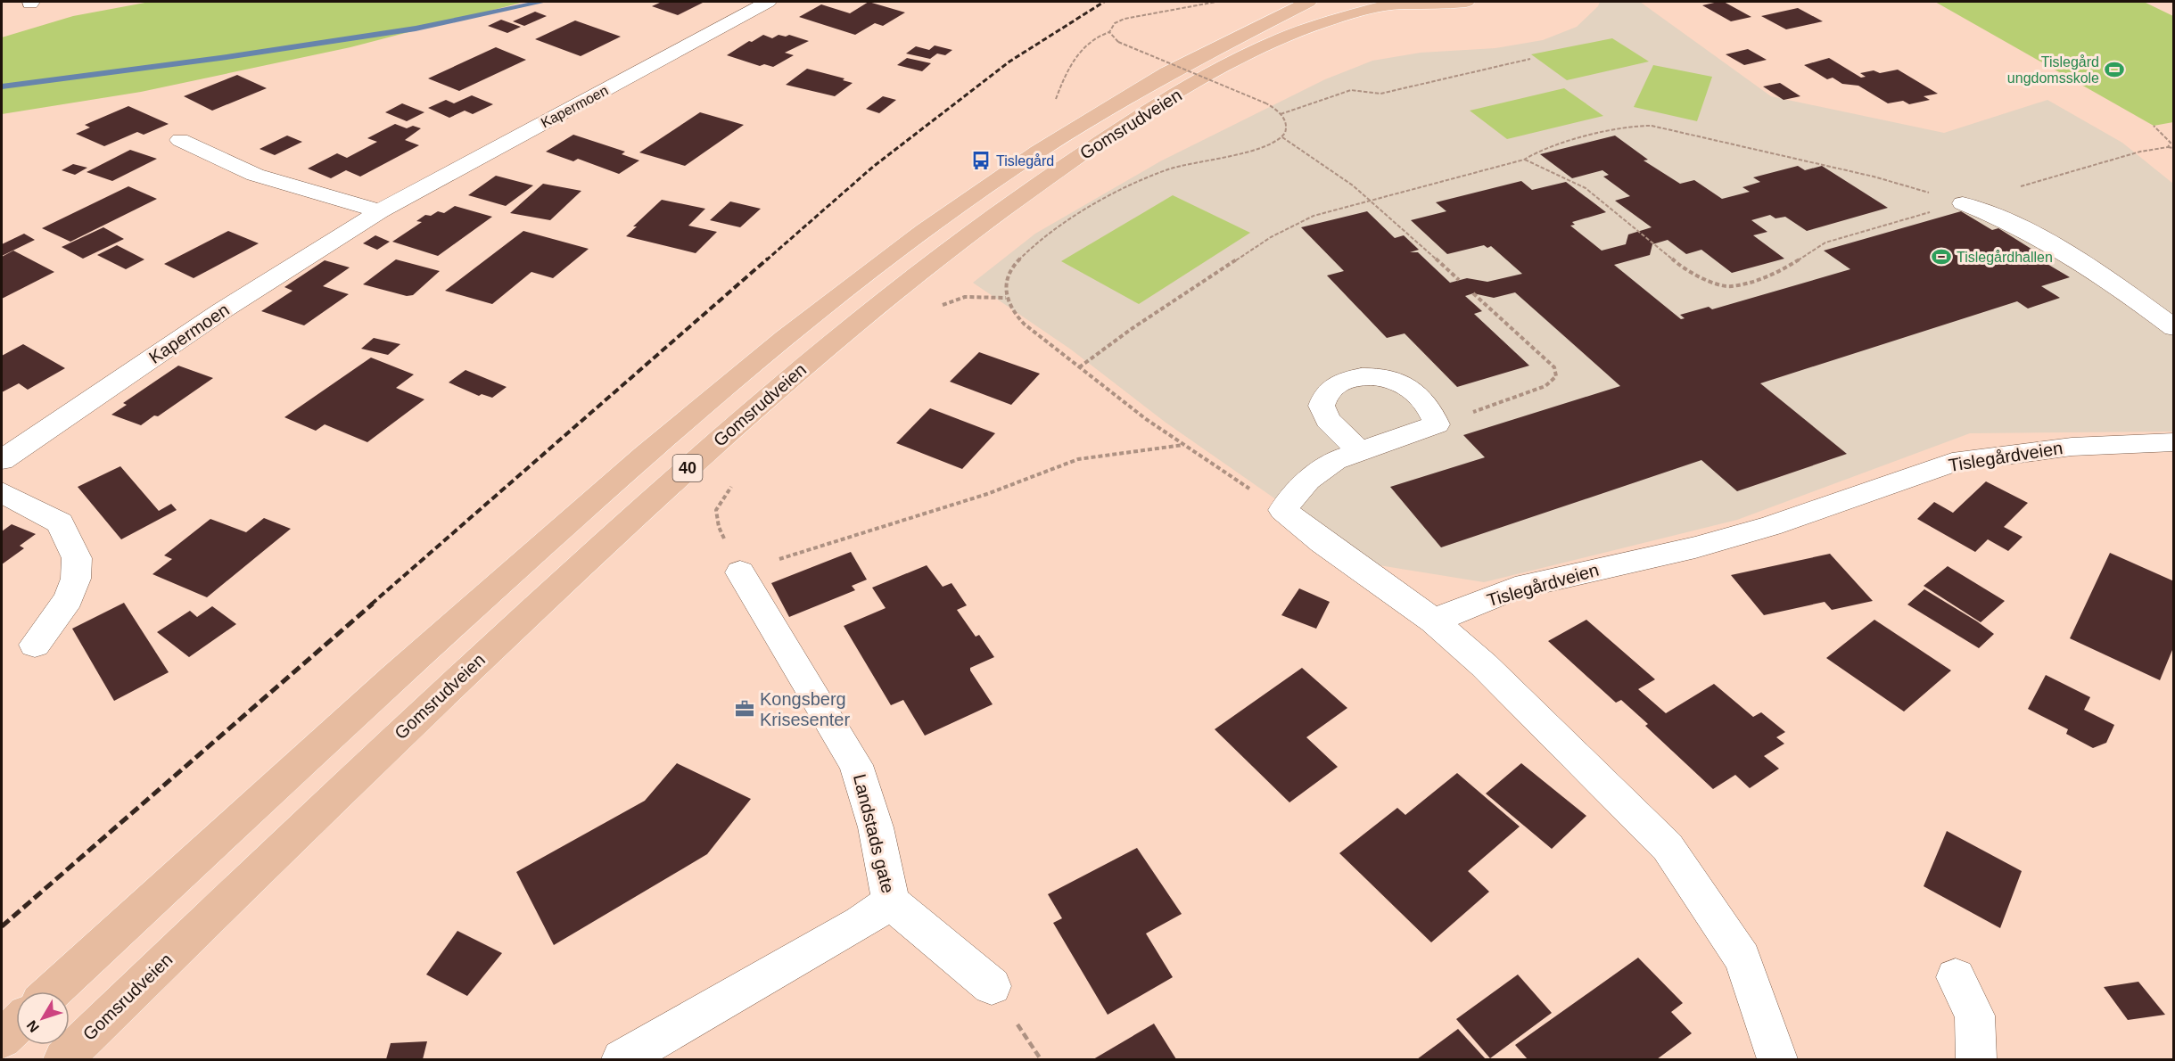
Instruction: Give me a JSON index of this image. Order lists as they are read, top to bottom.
{
  "streets": {
    "main road": ["Gomsrudveien", "40"],
    "street": ["Kapermoen", "Tislegårdveien", "Landstads gate"]
  },
  "crossings": [
    ["Gomsrudveien", "40"]
  ],
  "places": {
    "sports": ["Tislegård ungdomsskole", "Tislegårdhallen"],
    "bus stop": ["Tislegård"],
    "office": ["Kongsberg Krisesenter"]
  },
  "north": "bottom left"
}
